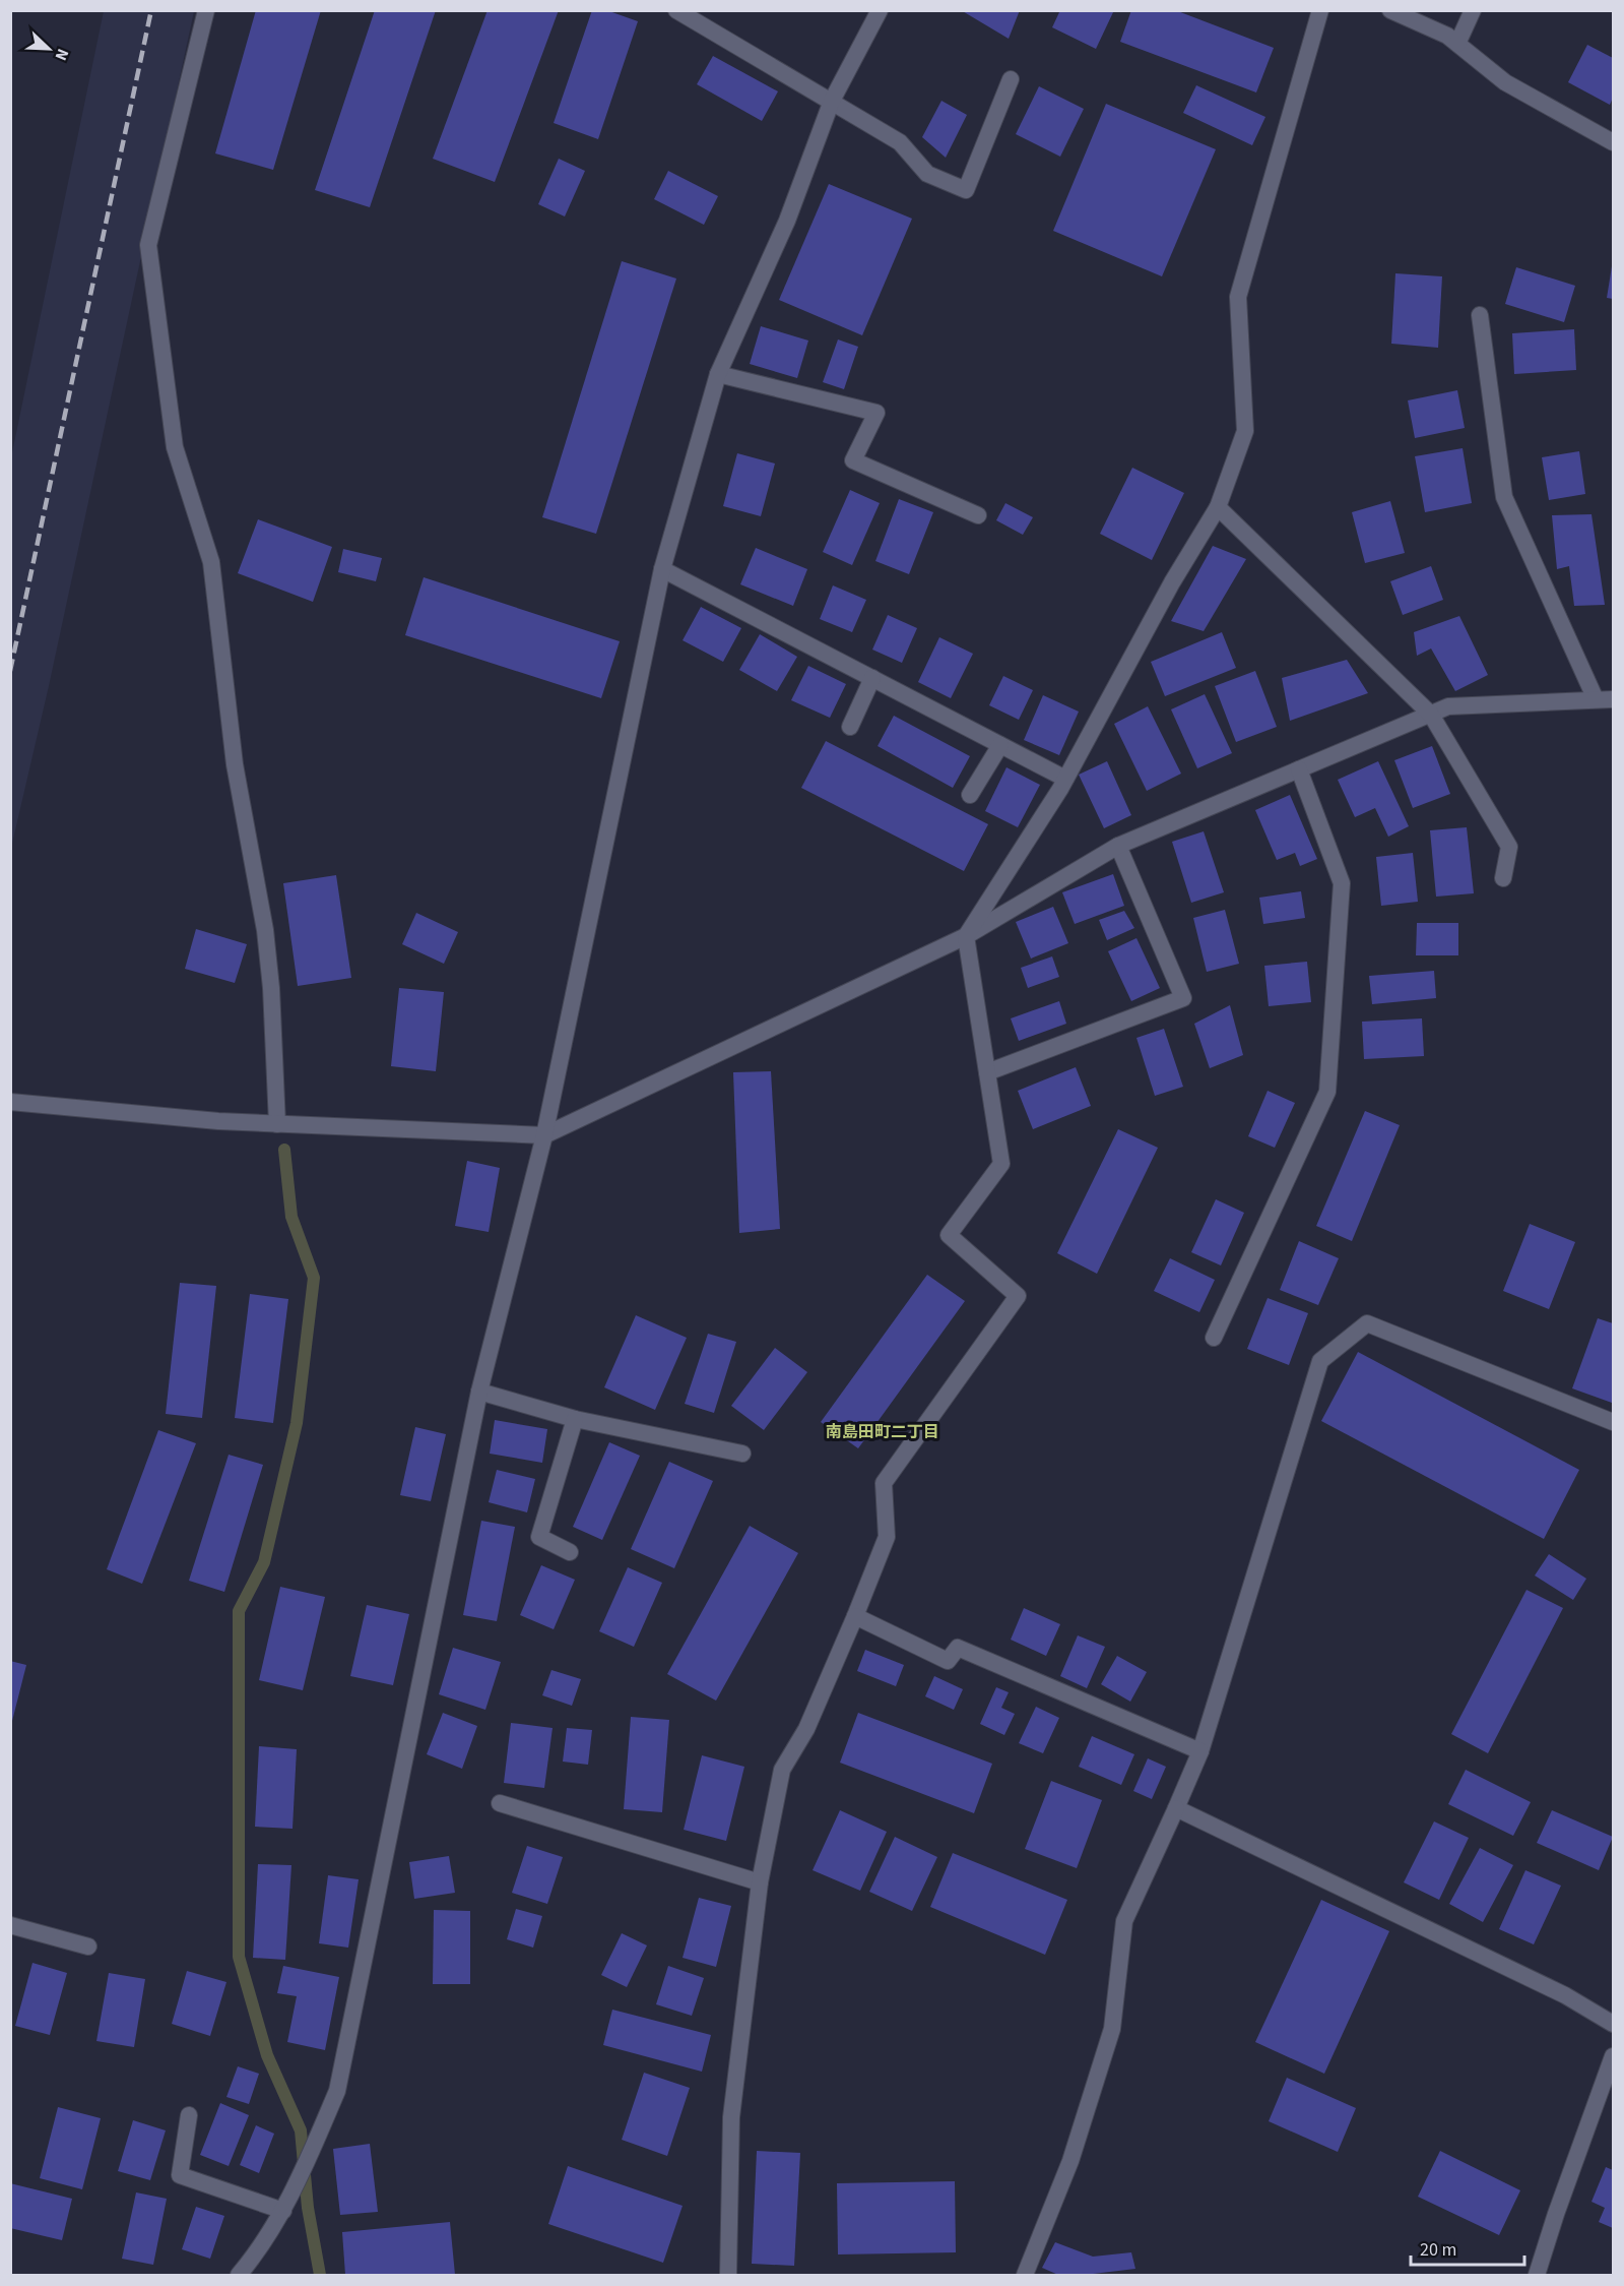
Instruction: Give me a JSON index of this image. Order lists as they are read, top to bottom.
{
  "districts": ["南島田町二丁目"],
  "scale_bar": "20 m",
  "north": "bottom right"
}
